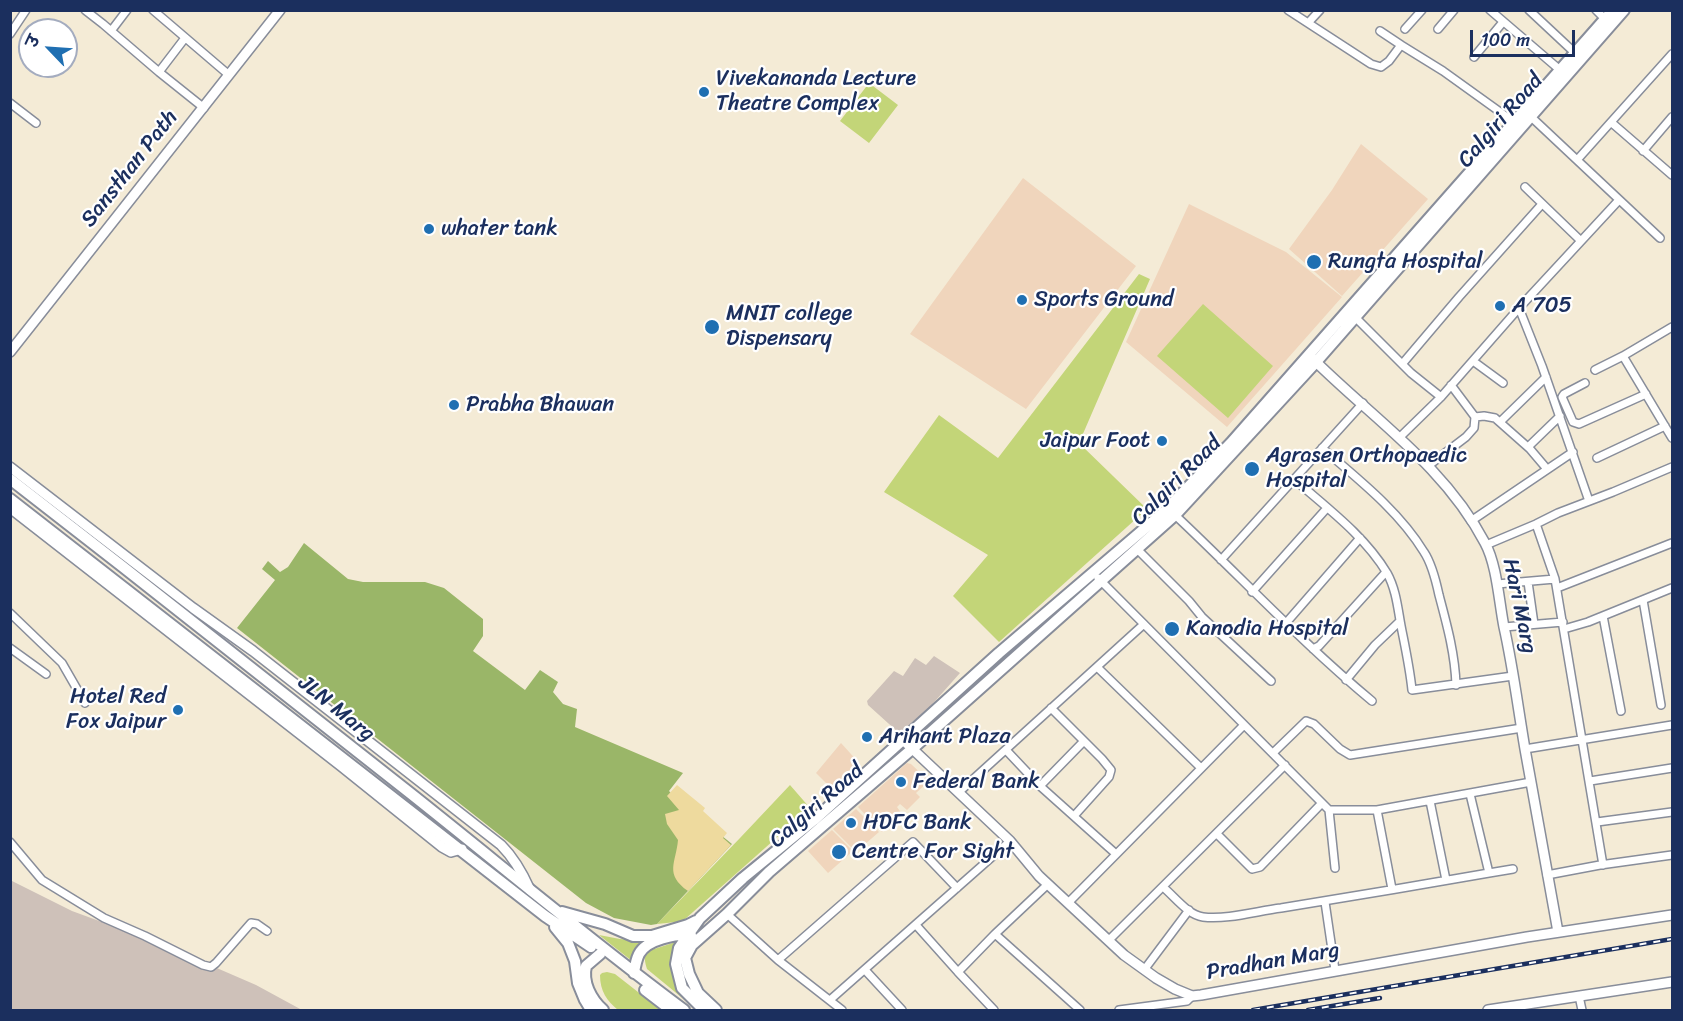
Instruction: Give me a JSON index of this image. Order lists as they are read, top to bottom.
{
  "streets": {
    "main road": ["Calgiri Road", "JLN Marg"],
    "street": ["Sansthan Path", "Hari Marg", "Pradhan Marg"]
  },
  "crossings": [
    ["Calgiri Road", "Hari Marg"],
    ["Calgiri Road", "Pradhan Marg"],
    ["Hari Marg", "Pradhan Marg"]
  ],
  "places": [
    "Vivekananda Lecture Theatre Complex",
    "whater tank",
    "Rungta Hospital",
    "Sports Ground",
    "A 705",
    "MNIT college Dispensary",
    "Prabha Bhawan",
    "Jaipur Foot",
    "Agrasen Orthopaedic Hospital",
    "Kanodia Hospital",
    "Hotel Red Fox Jaipur",
    "Arihant Plaza",
    "Federal Bank",
    "HDFC Bank",
    "Centre For Sight"
  ],
  "scale_bar": "100 m",
  "north": "top left"
}
